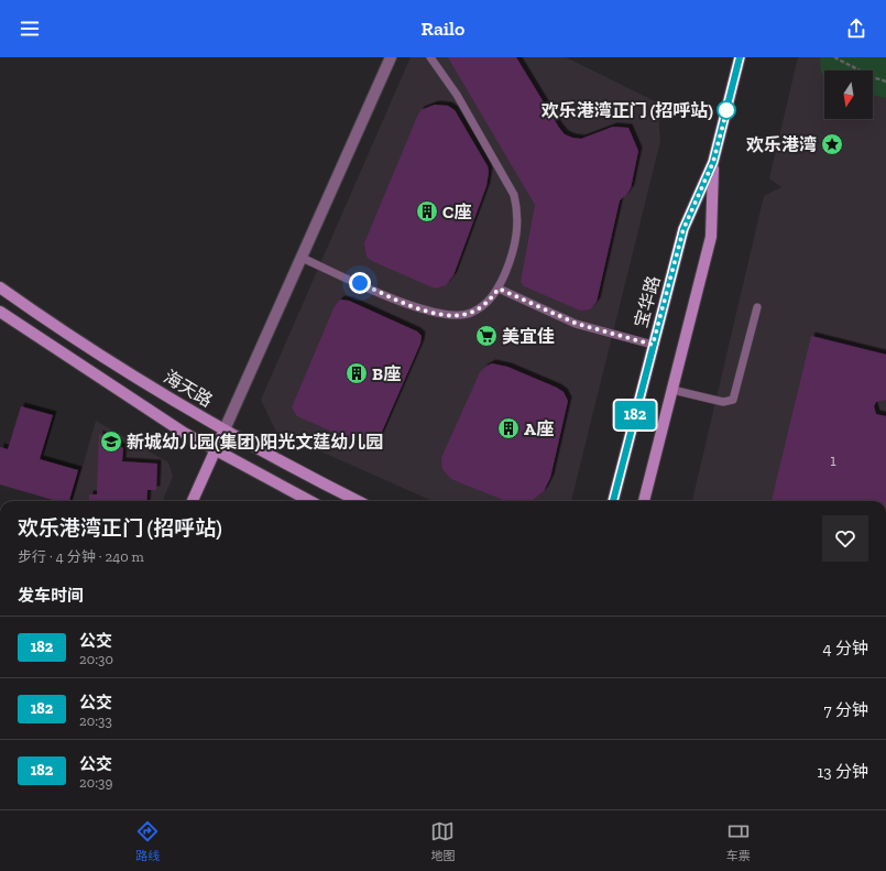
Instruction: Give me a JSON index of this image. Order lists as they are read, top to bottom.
{
  "streets": {
    "main road": ["宝华路", "海天路"]
  },
  "places": {
    "other": ["欢乐港湾正门 (招呼站)"],
    "place": ["欢乐港湾"],
    "building": ["C座", "B座", "A座"],
    "supermarket": ["美宜佳"],
    "school or university": ["新城幼儿园(集团)阳光文莛幼儿园"]
  },
  "lines": ["bus line 182"],
  "house_numbers": ["1"],
  "north": "bottom",
  "page": {
    "header": "Railo",
    "on_map": "182",
    "heading": [
      ["欢乐港湾正门 (招呼站)", "步行 · 4 分钟 · 240 m"],
      "发车时间"
    ],
    "list": [
      {
        "mark": "182",
        "name": "公交",
        "note": "20:30",
        "value": "4 分钟"
      },
      {
        "mark": "182",
        "name": "公交",
        "note": "20:33",
        "value": "7 分钟"
      },
      {
        "mark": "182",
        "name": "公交",
        "note": "20:39",
        "value": "13 分钟"
      }
    ],
    "tabs": ["路线", "地图", "车票"]
  }
}
